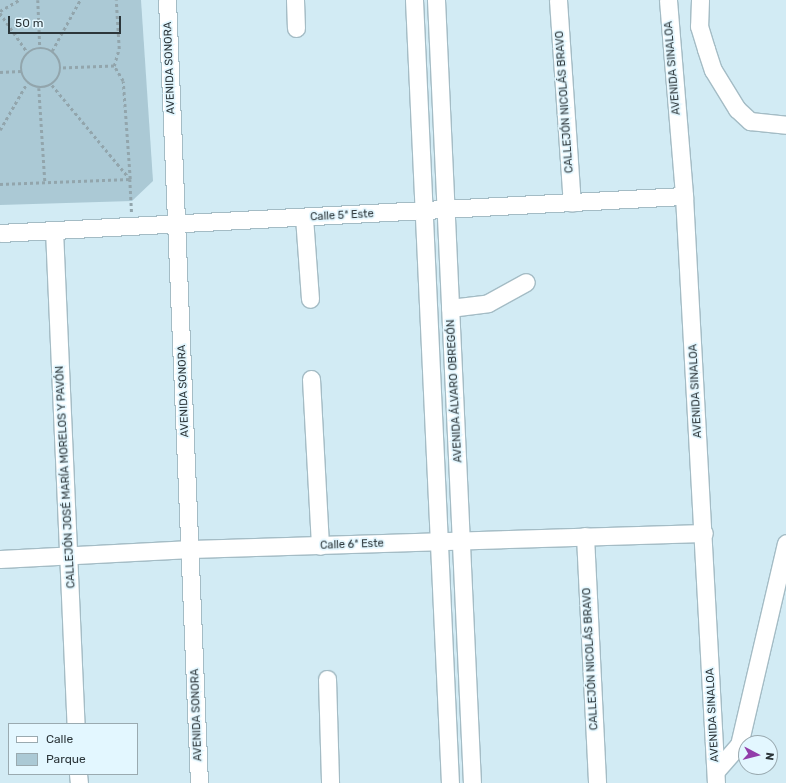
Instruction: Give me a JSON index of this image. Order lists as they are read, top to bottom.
{
  "streets": {
    "street": [
      "AVENIDA SONORA",
      "AVENIDA SINALOA",
      "CALLEJÓN NICOLÁS BRAVO",
      "Calle 5ª Este",
      "AVENIDA ÁLVARO OBREGÓN",
      "CALLEJÓN JOSÉ MARÍA MORELOS Y PAVÓN",
      "Calle 6ª Este"
    ]
  },
  "crossings": [
    ["AVENIDA SONORA", "Calle 5ª Este"],
    ["AVENIDA SONORA", "Calle 6ª Este"],
    ["AVENIDA SINALOA", "Calle 5ª Este"],
    ["AVENIDA SINALOA", "Calle 6ª Este"],
    ["CALLEJÓN NICOLÁS BRAVO", "Calle 5ª Este"],
    ["CALLEJÓN NICOLÁS BRAVO", "Calle 6ª Este"],
    ["Calle 5ª Este", "AVENIDA ÁLVARO OBREGÓN"],
    ["Calle 5ª Este", "CALLEJÓN JOSÉ MARÍA MORELOS Y PAVÓN"],
    ["AVENIDA ÁLVARO OBREGÓN", "Calle 6ª Este"],
    ["CALLEJÓN JOSÉ MARÍA MORELOS Y PAVÓN", "Calle 6ª Este"]
  ],
  "legend": ["Calle", "Parque"],
  "scale_bar": "50 m",
  "north": "right"
}
